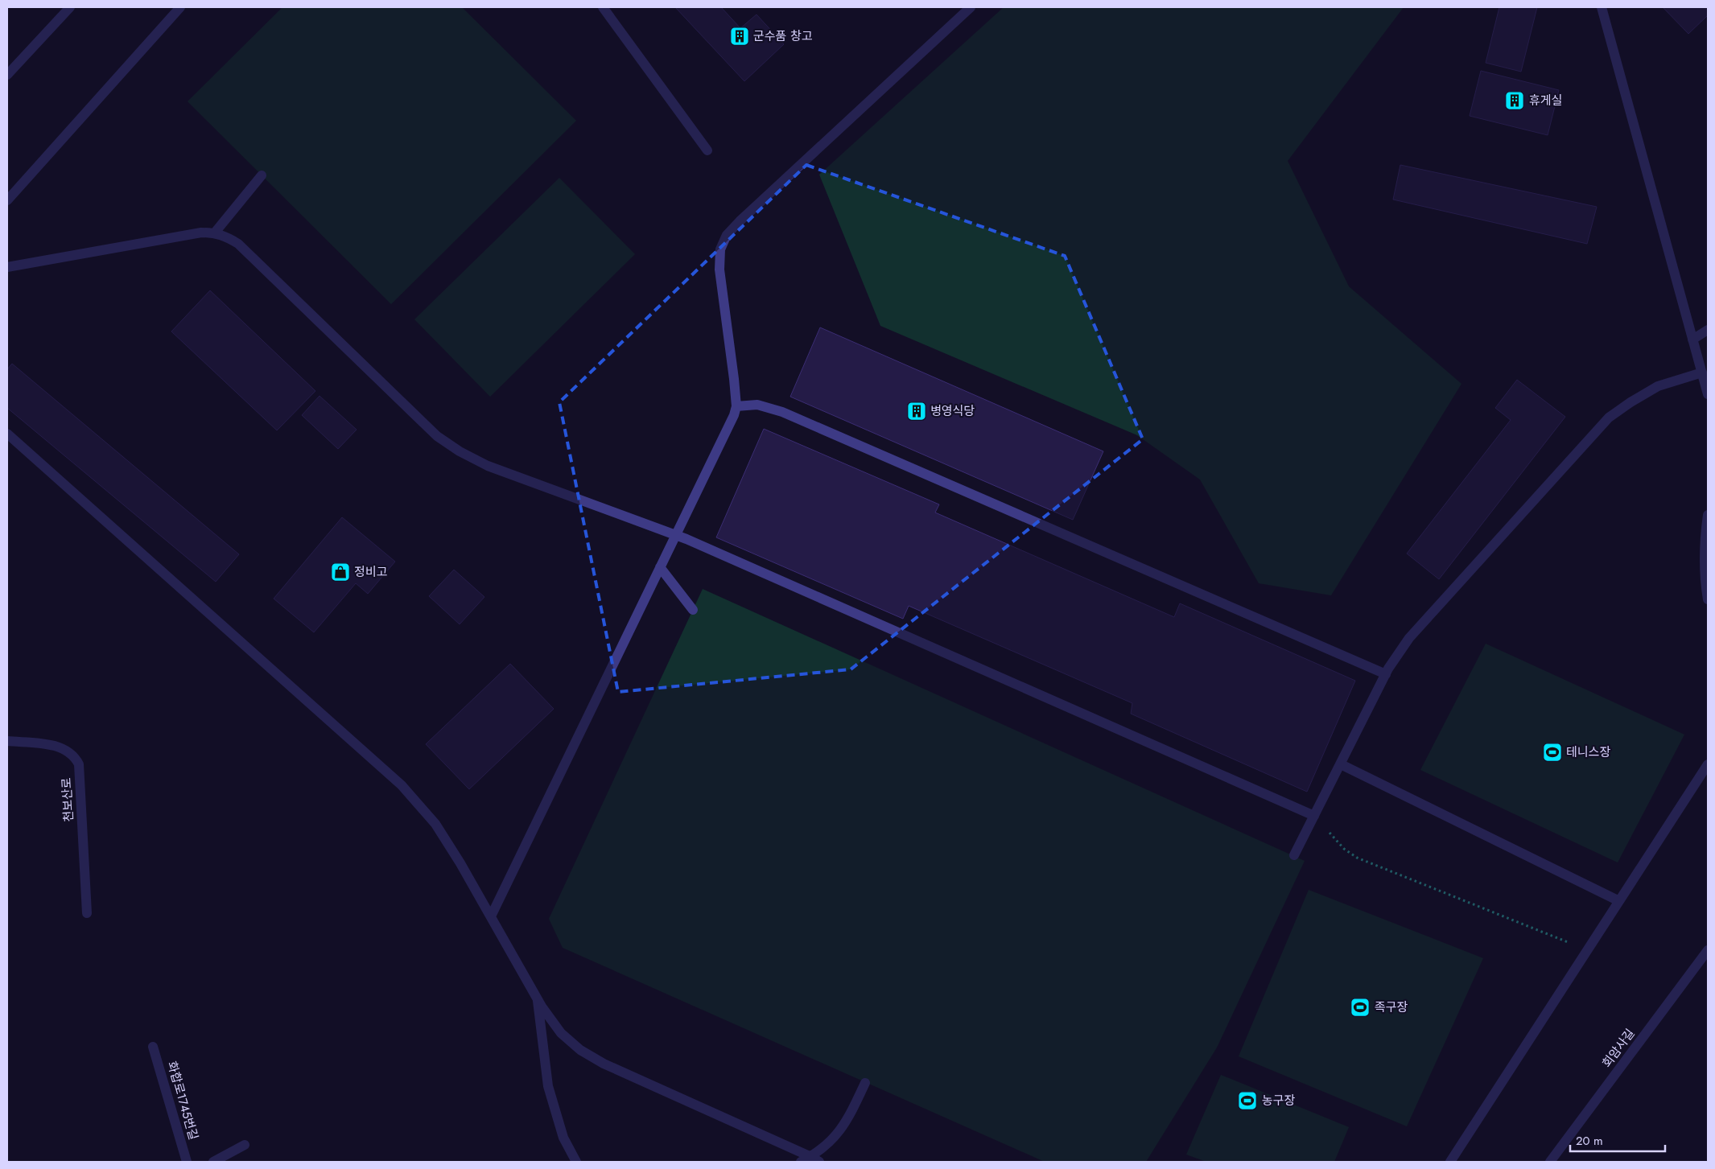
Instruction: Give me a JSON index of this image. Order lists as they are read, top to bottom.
{
  "streets": {
    "lane": ["천보산로", "회암사길", "화합로1745번길"]
  },
  "places": {
    "building": ["군수품 창고", "휴게실", "병영식당"],
    "shop": ["정비고"],
    "sports": ["테니스장", "족구장", "농구장"]
  },
  "scale_bar": "20 m"
}
